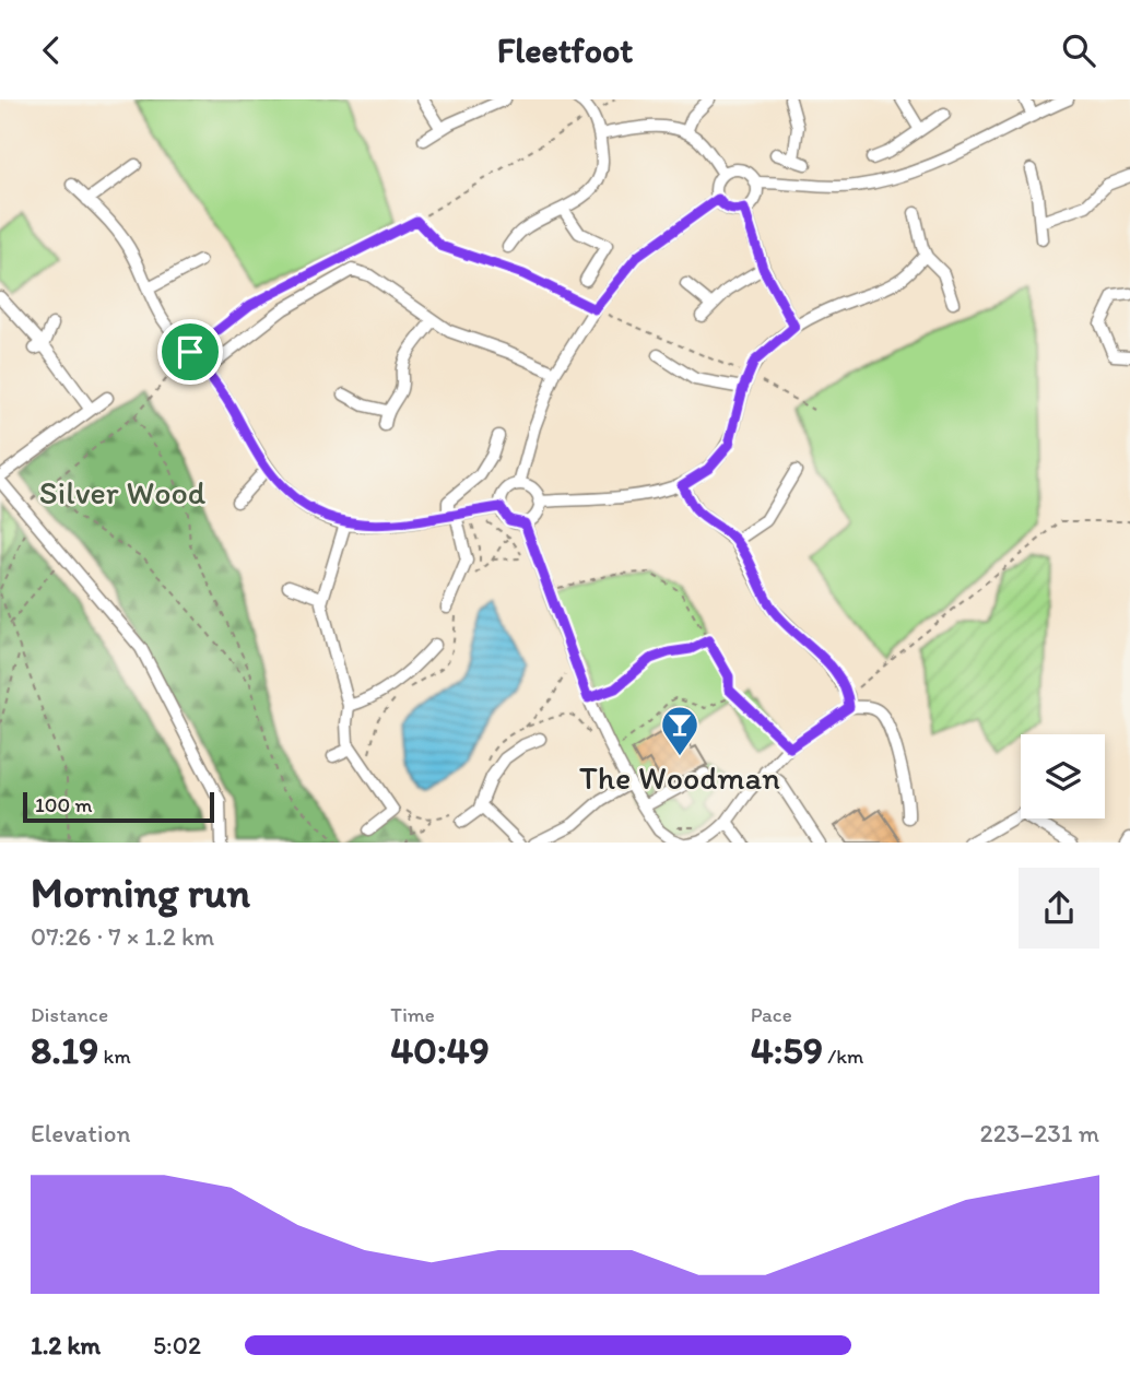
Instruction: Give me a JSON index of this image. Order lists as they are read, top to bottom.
{
  "parks": ["Silver Wood"],
  "places": {
    "bar": ["The Woodman"]
  },
  "scale_bar": "100 m",
  "page": {
    "header": "Fleetfoot",
    "scale": "100 m",
    "heading": ["Morning run", "07:26 · 7 × 1.2 km"],
    "stats": [
      ["Distance", "8.19 km"],
      ["Time", "40:49"],
      ["Pace", "4:59 /km"]
    ],
    "chart": ["Elevation", "223–231 m"],
    "list": [
      {
        "name": "1.2 km",
        "note": "5:02"
      }
    ]
  }
}
